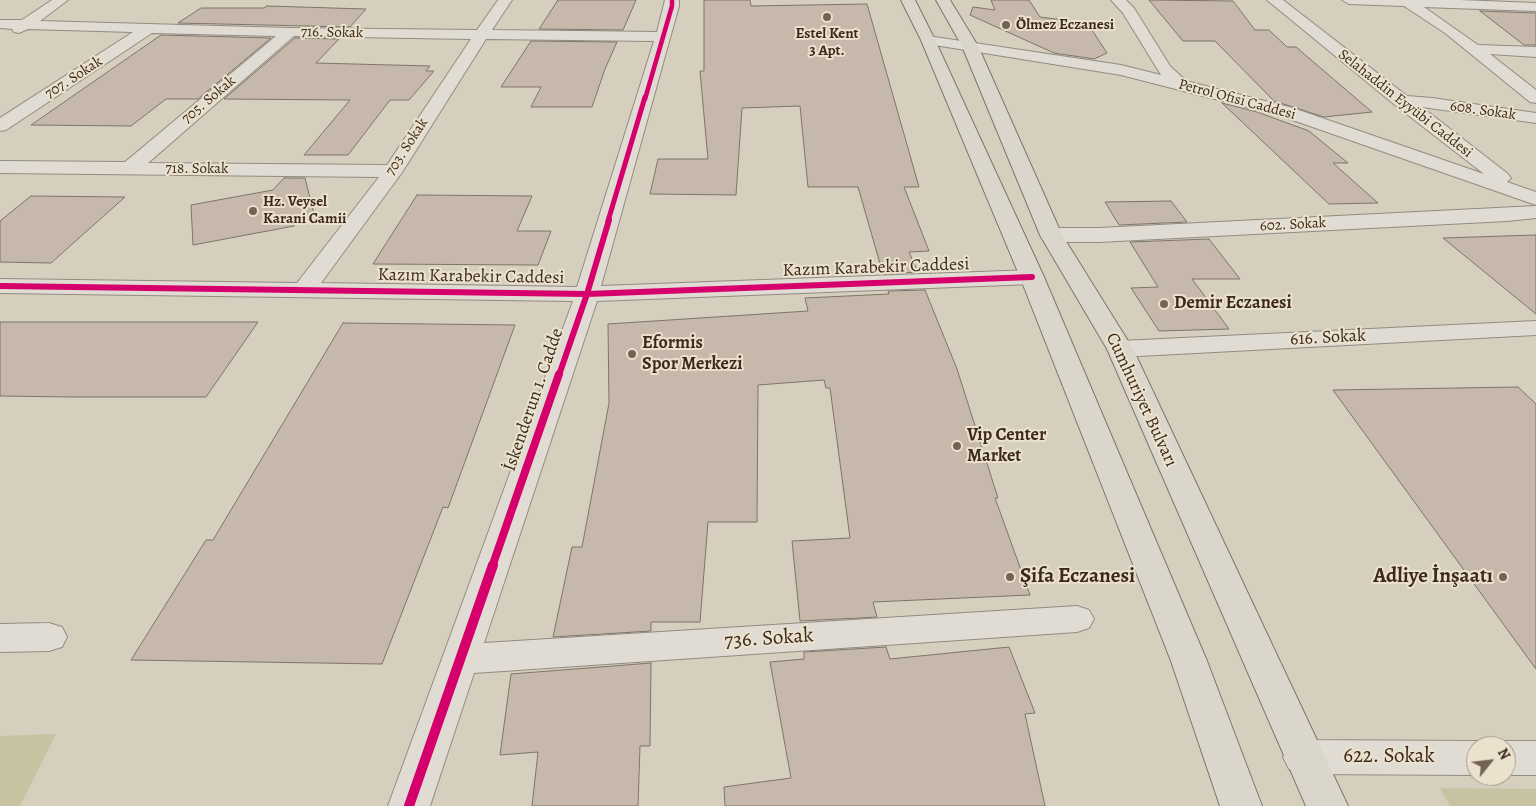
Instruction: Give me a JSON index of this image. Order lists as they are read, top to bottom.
{
  "streets": {
    "main road": ["Cumhuriyet Bulvarı"],
    "street": [
      "716. Sokak",
      "707. Sokak",
      "705. Sokak",
      "Petrol Ofisi Caddesi",
      "Selahaddin Eyyübi Caddesi",
      "608. Sokak",
      "703. Sokak",
      "718. Sokak",
      "602. Sokak",
      "Kazım Karabekir Caddesi",
      "616. Sokak",
      "İskenderun 1. Cadde",
      "736. Sokak",
      "622. Sokak"
    ]
  },
  "crossings": [
    ["716. Sokak", "707. Sokak"],
    ["716. Sokak", "705. Sokak"],
    ["716. Sokak", "703. Sokak"],
    ["716. Sokak", "İskenderun 1. Cadde"],
    ["705. Sokak", "718. Sokak"],
    ["Petrol Ofisi Caddesi", "Selahaddin Eyyübi Caddesi"],
    ["Petrol Ofisi Caddesi", "Cumhuriyet Bulvarı"],
    ["Selahaddin Eyyübi Caddesi", "608. Sokak"],
    ["Selahaddin Eyyübi Caddesi", "602. Sokak"],
    ["703. Sokak", "718. Sokak"],
    ["703. Sokak", "Kazım Karabekir Caddesi"],
    ["602. Sokak", "Cumhuriyet Bulvarı"],
    ["Kazım Karabekir Caddesi", "İskenderun 1. Cadde"],
    ["616. Sokak", "Cumhuriyet Bulvarı"],
    ["İskenderun 1. Cadde", "736. Sokak"],
    ["Cumhuriyet Bulvarı", "622. Sokak"]
  ],
  "places": [
    "Estel Kent 3 Apt.",
    "Ölmez Eczanesi",
    "Hz. Veysel Karani Camii",
    "Demir Eczanesi",
    "Eformis Spor Merkezi",
    "Vip Center Market",
    "Şifa Eczanesi",
    "Adliye İnşaatı"
  ],
  "north": "top right"
}
